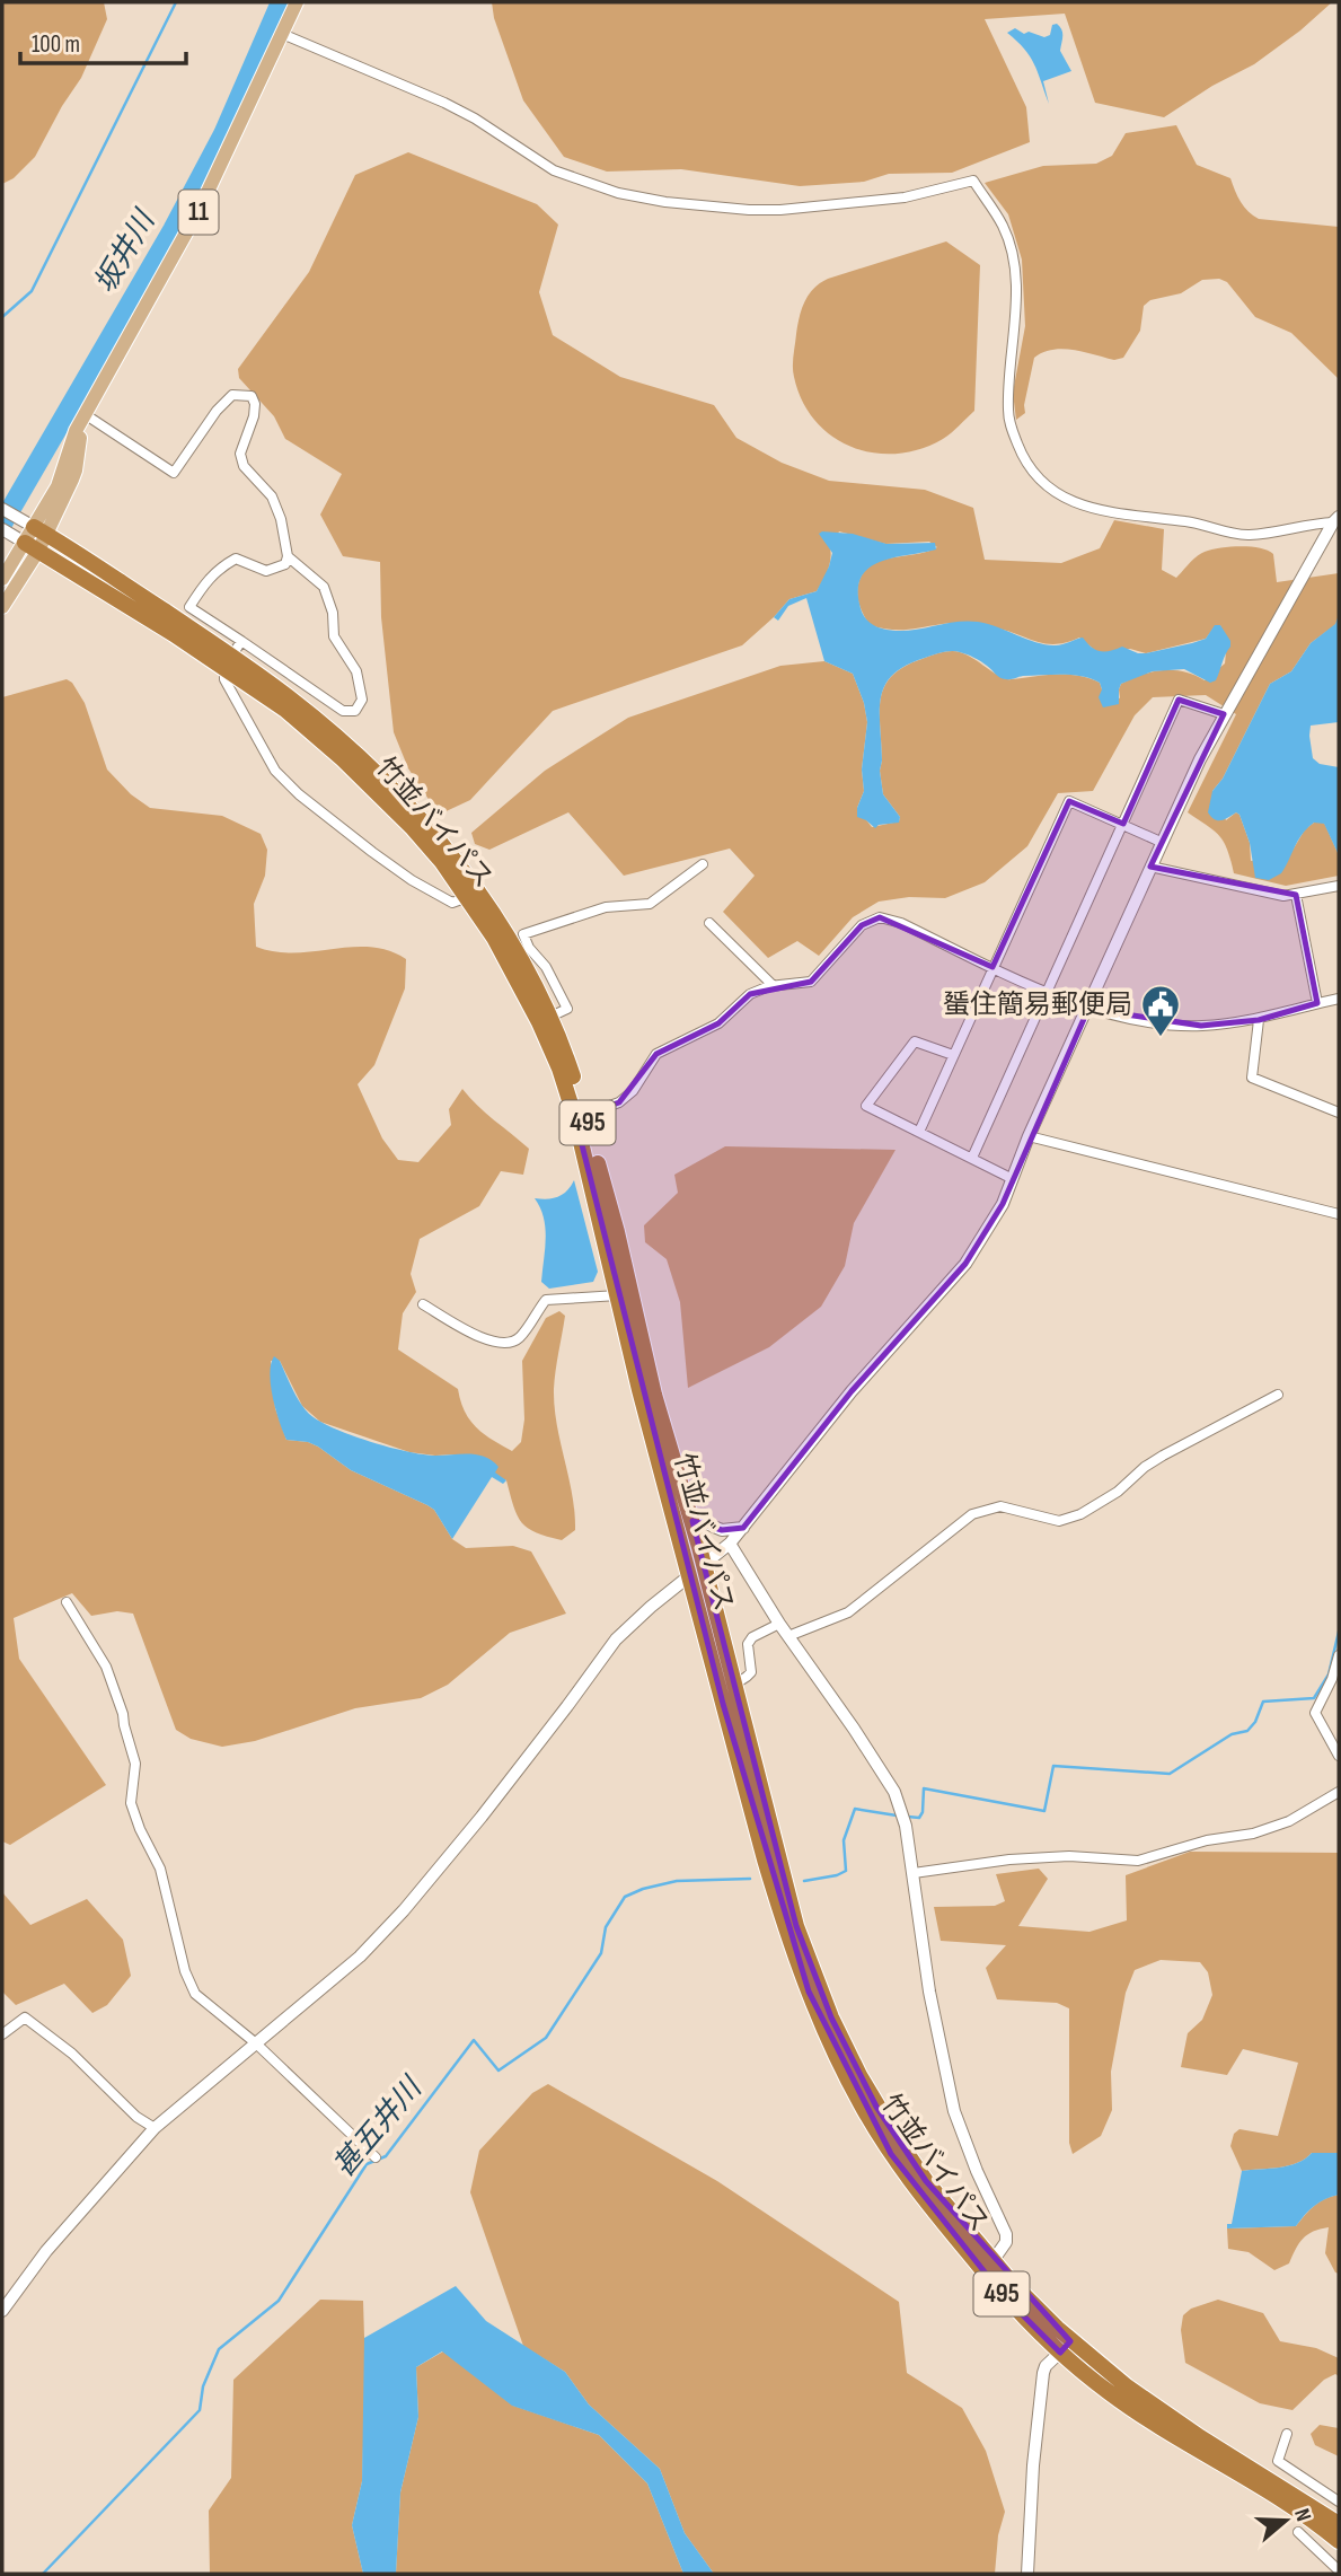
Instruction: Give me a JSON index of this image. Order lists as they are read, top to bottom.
{
  "streets": {
    "highway": ["竹並バイパス", "495"],
    "main road": ["11"]
  },
  "crossings": [
    ["11", "竹並バイパス"]
  ],
  "water": ["坂井川", "甚五井川"],
  "places": {
    "public building": ["蜑住簡易郵便局"]
  },
  "scale_bar": "100 m",
  "north": "right"
}
